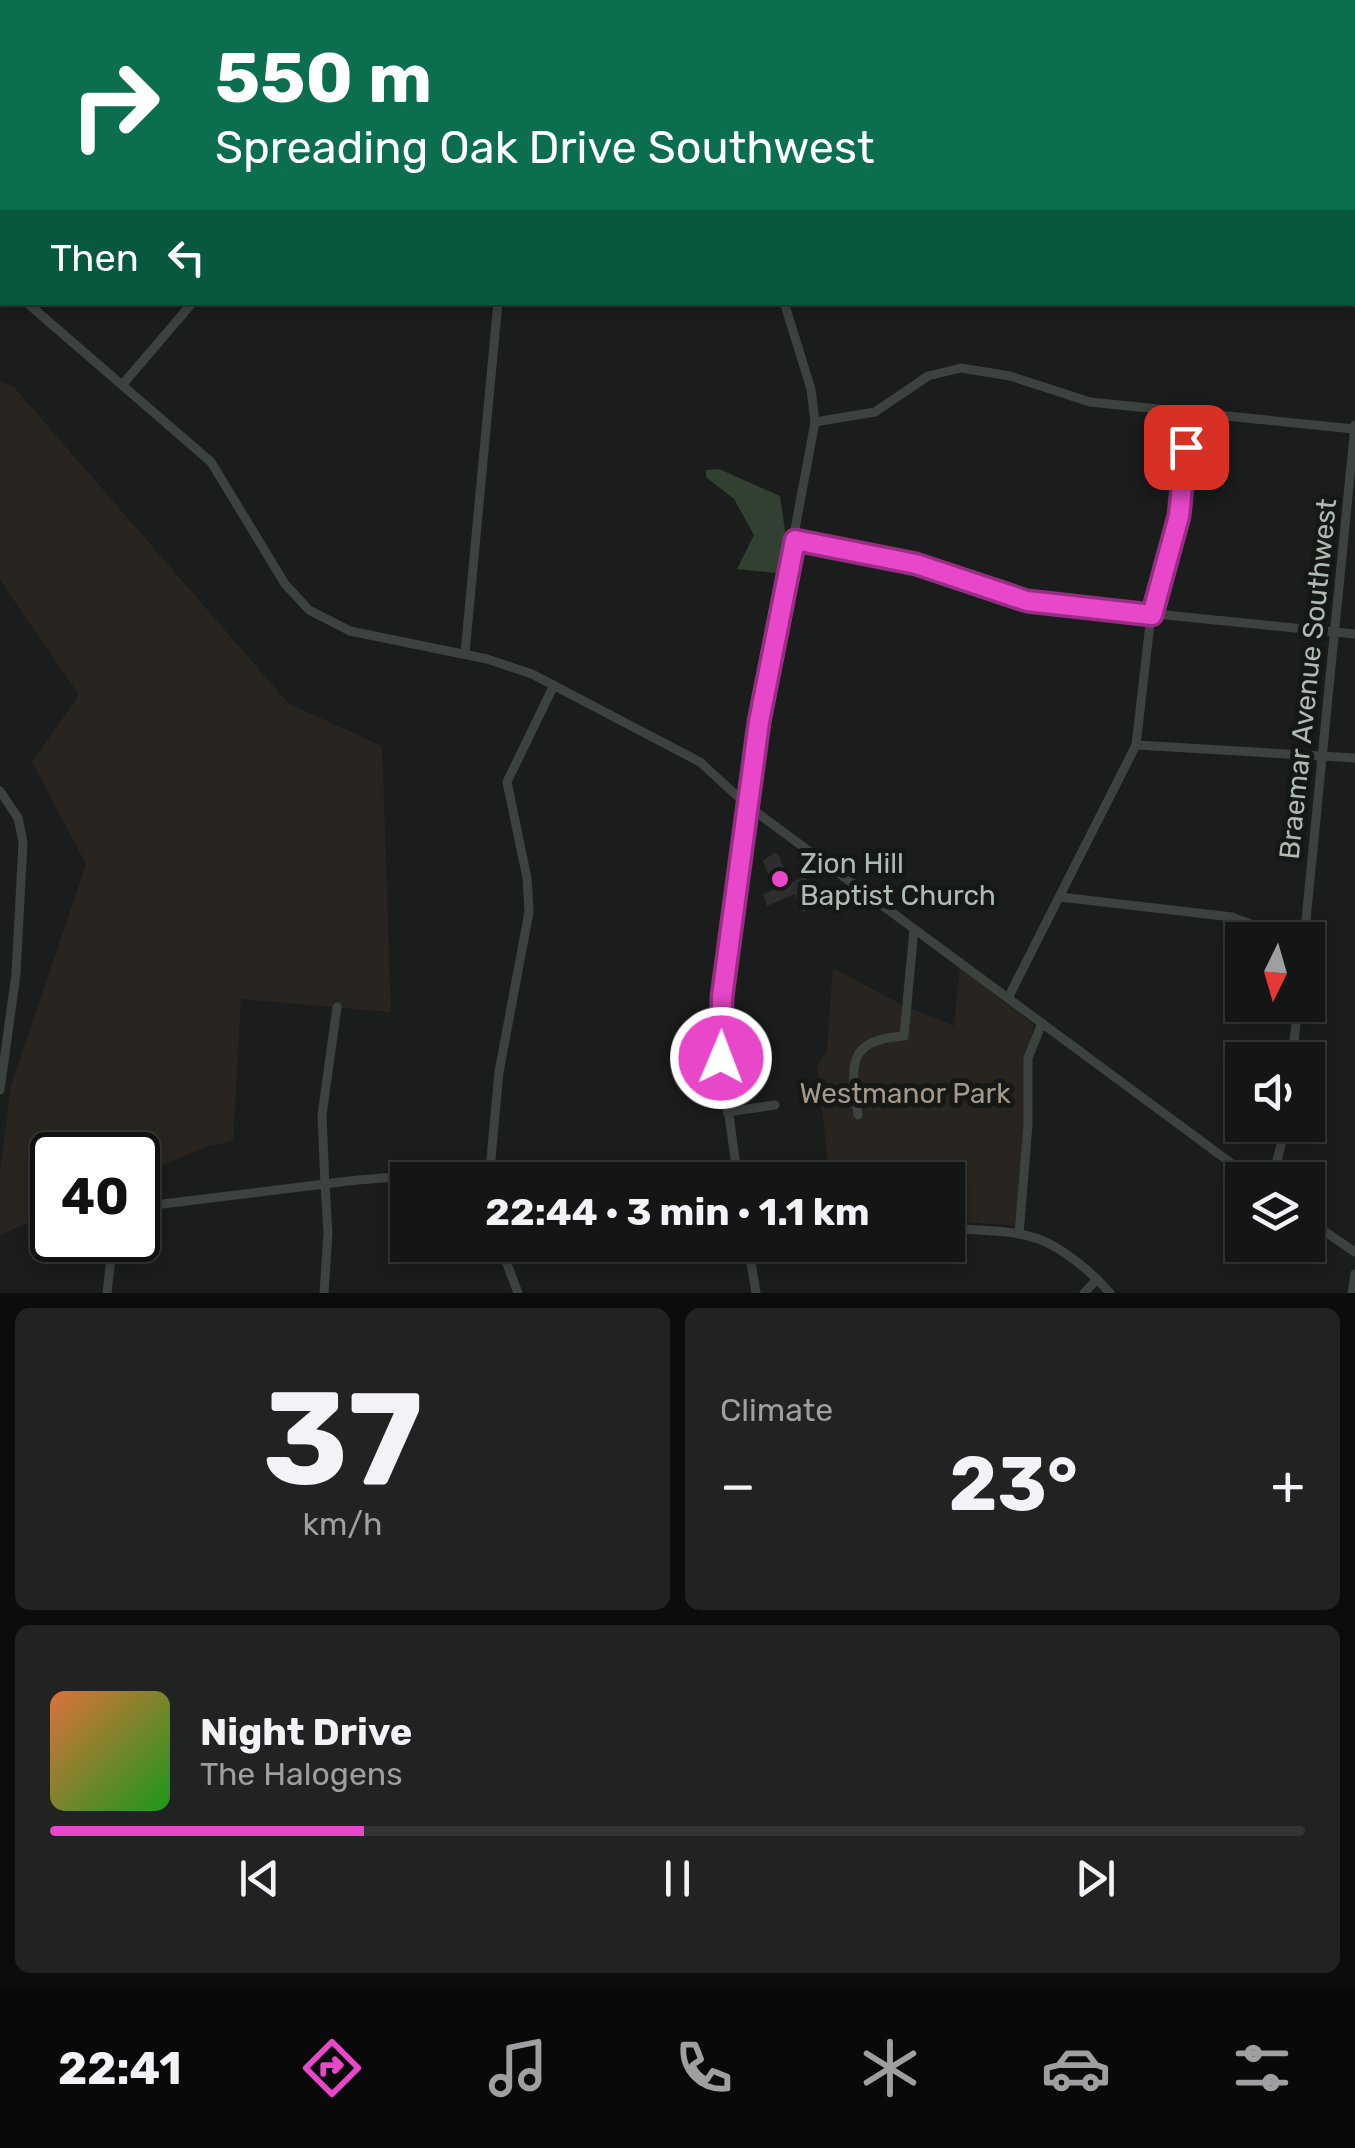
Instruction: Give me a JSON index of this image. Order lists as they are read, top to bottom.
{
  "streets": {
    "street": ["Braemar Avenue Southwest"]
  },
  "parks": ["Westmanor Park"],
  "places": ["Zion Hill Baptist Church"],
  "north": "bottom",
  "page": {
    "turn": ["550 m", "Spreading Oak Drive Southwest"],
    "then": "Then",
    "limit": "40",
    "trip": "22:44 · 3 min · 1.1 km",
    "tile": [
      ["37", "km/h"],
      "Climate"
    ],
    "heat": ["−", "23°", "+"],
    "song": ["Night Drive", "The Halogens"],
    "tabs": "22:41"
  }
}
